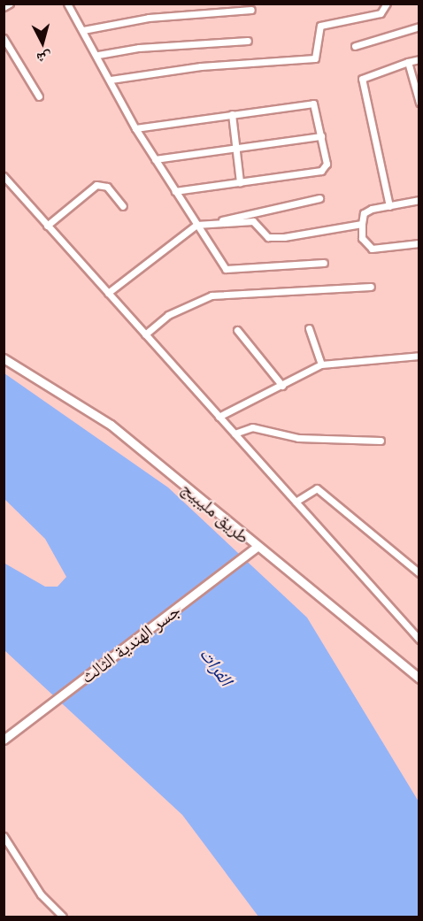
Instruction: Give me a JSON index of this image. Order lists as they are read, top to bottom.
{
  "streets": {
    "street": ["طريق مليبيج", "جسر الهندية الثالث"]
  },
  "crossings": [
    ["طريق مليبيج", "جسر الهندية الثالث"]
  ],
  "water": ["الفرات"],
  "north": "bottom"
}
